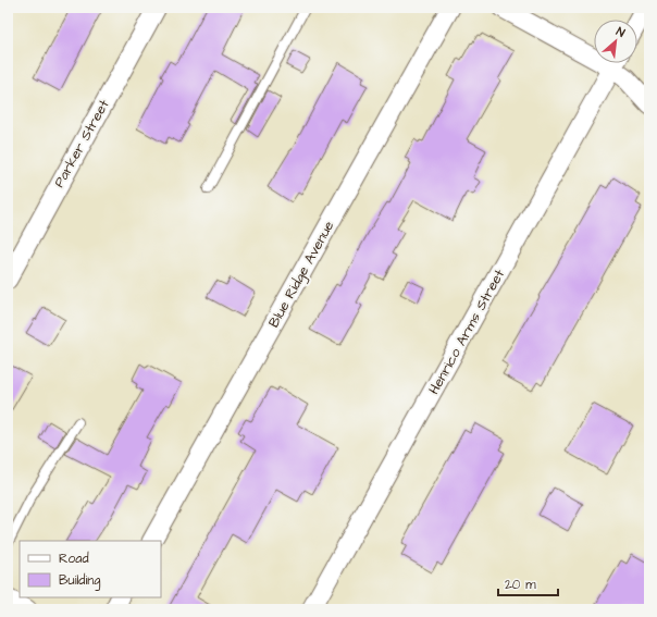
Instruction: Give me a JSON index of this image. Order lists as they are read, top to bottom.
{
  "streets": {
    "street": ["Parker Street", "Blue Ridge Avenue", "Henrico Arms Street"]
  },
  "legend": ["Road", "Building"],
  "scale_bar": "20 m",
  "north": "top right"
}
